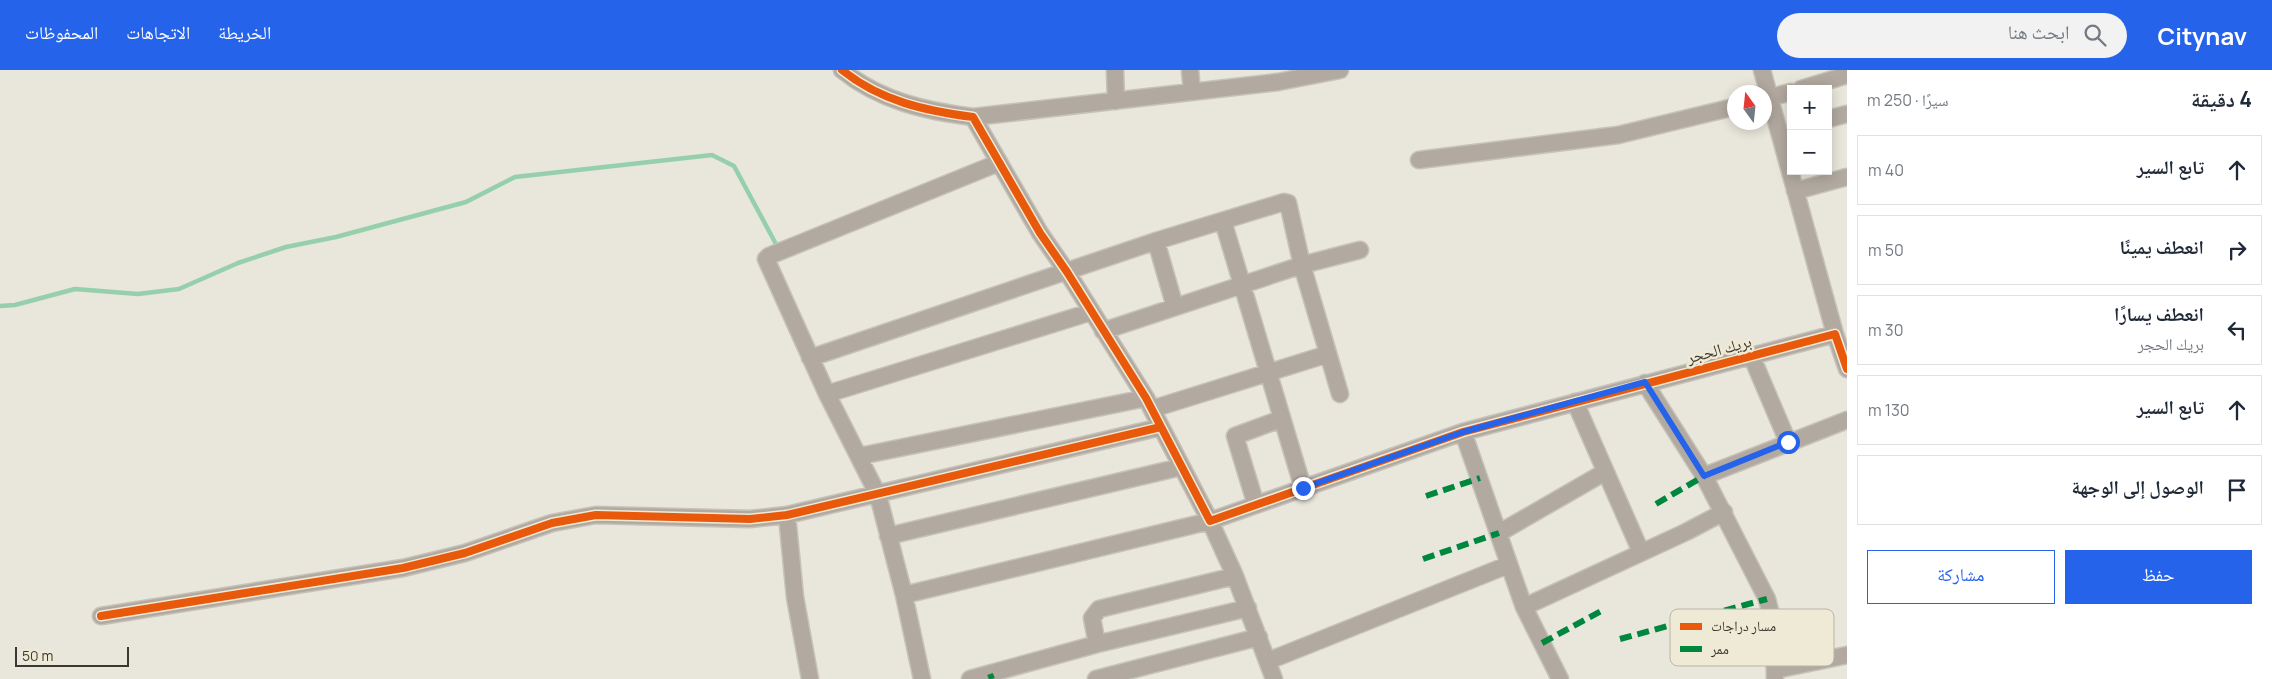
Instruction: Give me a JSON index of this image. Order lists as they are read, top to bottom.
{
  "streets": {
    "street": ["بريك الحجر"]
  },
  "legend": ["مسار دراجات", "ممر"],
  "scale_bar": "50 m",
  "north": "top",
  "page": {
    "header": "Citynav",
    "search": "ابحث هنا",
    "nav": ["الخريطة", "الاتجاهات", "المحفوظات"],
    "heading": ["4 دقيقة", "سيرًا · 250 m"],
    "map_buttons": ["+", "−"],
    "list": [
      ["تابع السير", "40 m"],
      ["انعطف يمينًا", "50 m"],
      ["انعطف يسارًا", "بريك الحجر", "30 m"],
      ["تابع السير", "130 m"],
      "الوصول إلى الوجهة"
    ],
    "buttons": ["حفظ", "مشاركة"],
    "scale": "50 m"
  }
}
